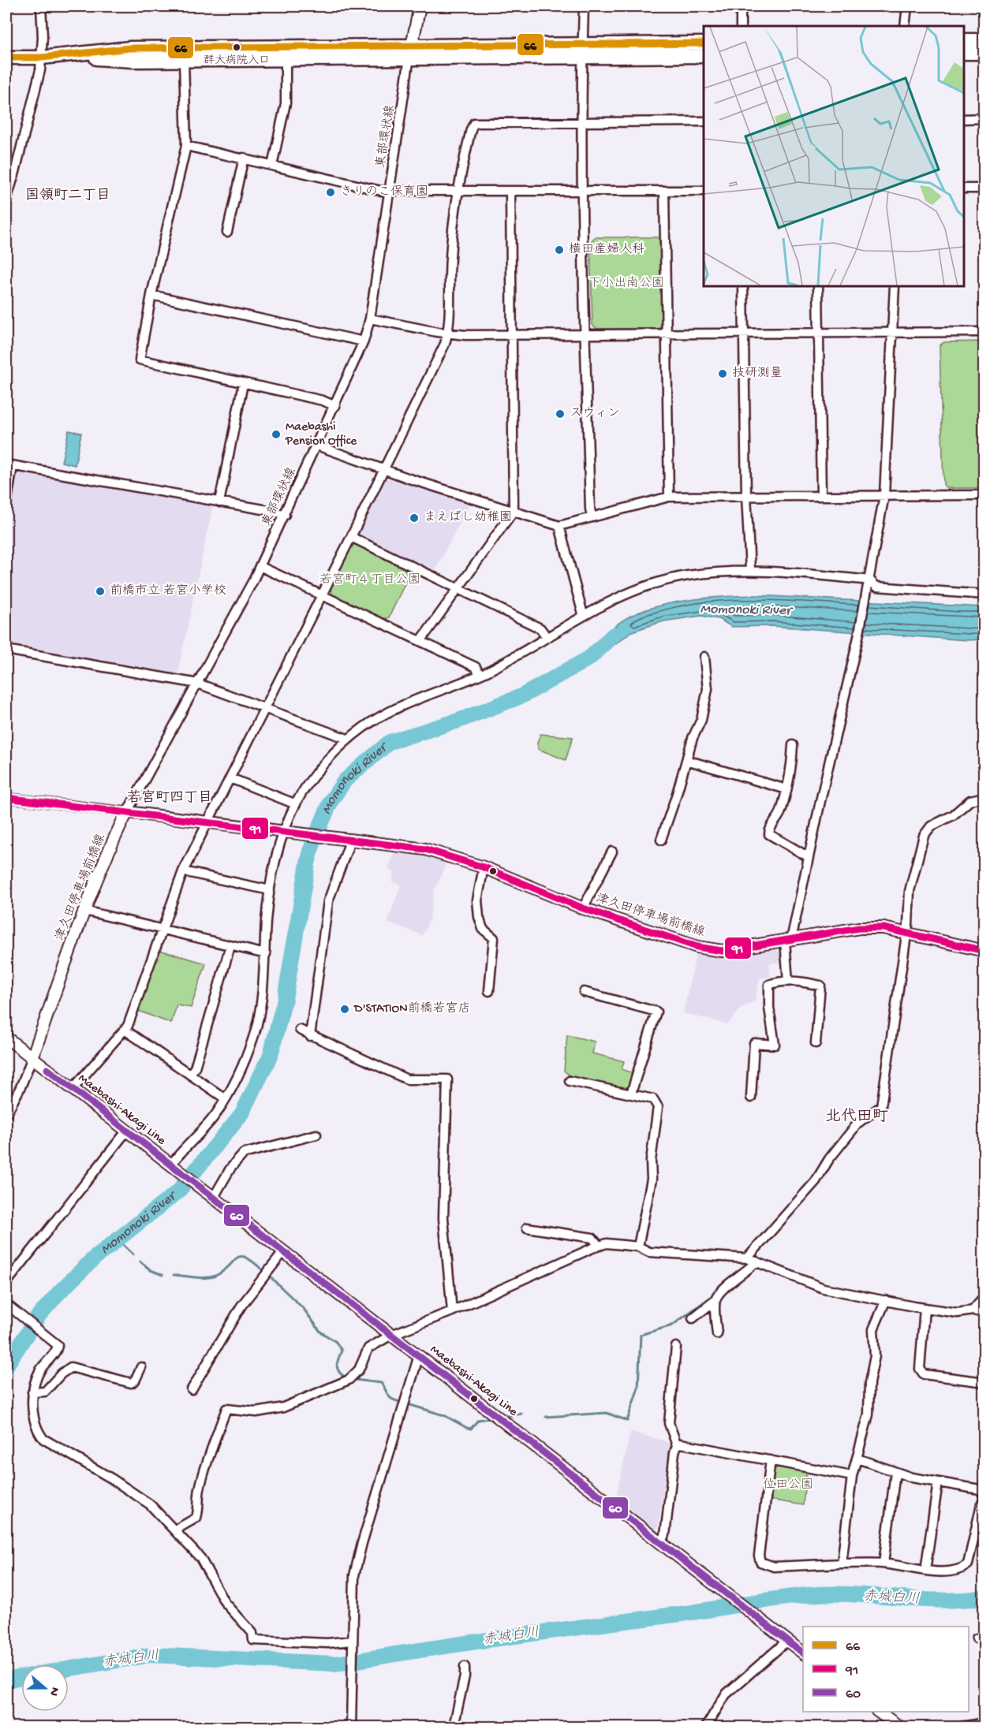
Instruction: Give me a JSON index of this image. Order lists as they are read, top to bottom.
{
  "streets": {
    "main road": ["津久田停車場前橋線", "Maebashi-Akagi Line"],
    "street": ["東部環状線"]
  },
  "crossings": [
    ["東部環状線", "津久田停車場前橋線"],
    ["津久田停車場前橋線", "Maebashi-Akagi Line"]
  ],
  "districts": ["国領町二丁目", "若宮町四丁目", "北代田町"],
  "water": ["Momonoki River", "赤城白川"],
  "parks": ["下小出南公園", "若宮町４丁目公園", "位田公園"],
  "places": [
    "群大病院入口",
    "きりのこ保育園",
    "横田産婦人科",
    "技研測量",
    "スウィン",
    "Maebashi Pension Office",
    "まえばし幼稚園",
    "前橋市立 若宮小学校",
    "D'STATION前橋若宮店"
  ],
  "lines": ["transit line 66", "transit line 91", "transit line 60"],
  "legend": ["66", "91", "60"],
  "north": "right"
}
